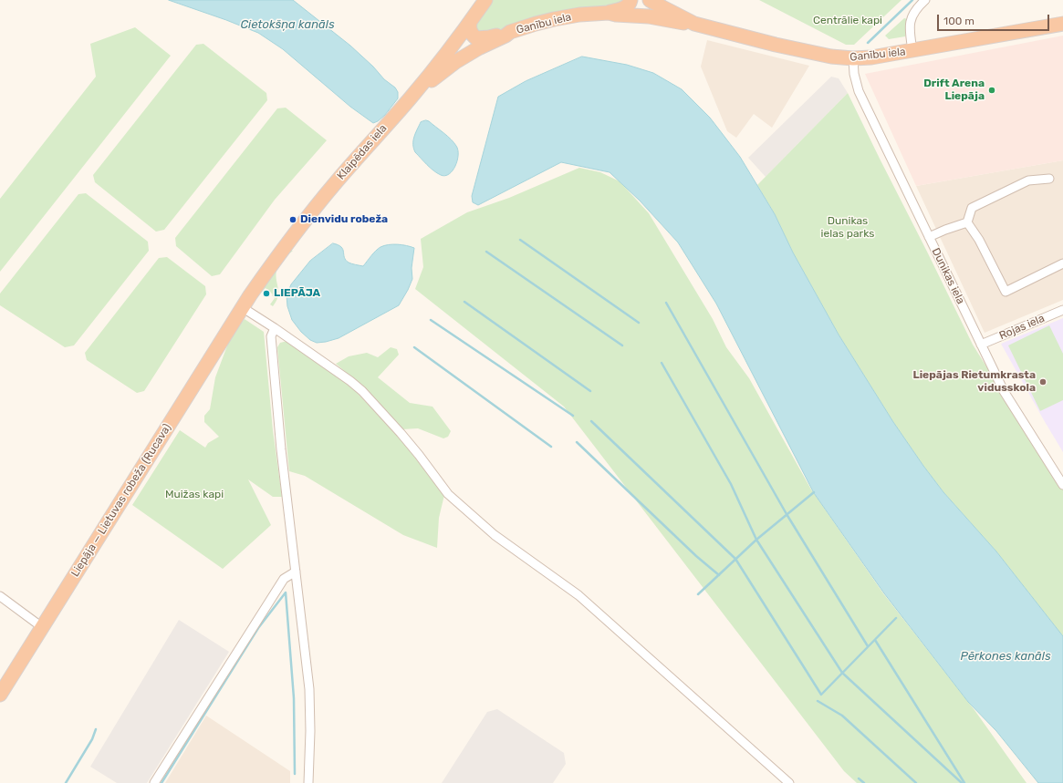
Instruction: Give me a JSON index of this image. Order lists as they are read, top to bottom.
{
  "streets": {
    "highway": ["Ganību iela", "Klaipēdas iela", "Liepāja — Lietuvas robeža (Rucava)"],
    "street": ["Dunikas iela", "Rojas iela"]
  },
  "crossings": [
    ["Ganību iela", "Klaipēdas iela"],
    ["Ganību iela", "Dunikas iela"],
    ["Klaipēdas iela", "Liepāja — Lietuvas robeža (Rucava)"],
    ["Dunikas iela", "Rojas iela"]
  ],
  "water": ["Cietokšņa kanāls", "Pērkones kanāls"],
  "parks": ["Centrālie kapi", "Dunikas ielas parks", "Muižas kapi"],
  "places": [
    "Drift Arena Liepāja",
    "Dienvidu robeža",
    "LIEPĀJA",
    "Liepājas Rietumkrasta vidusskola"
  ],
  "scale_bar": "100 m"
}
